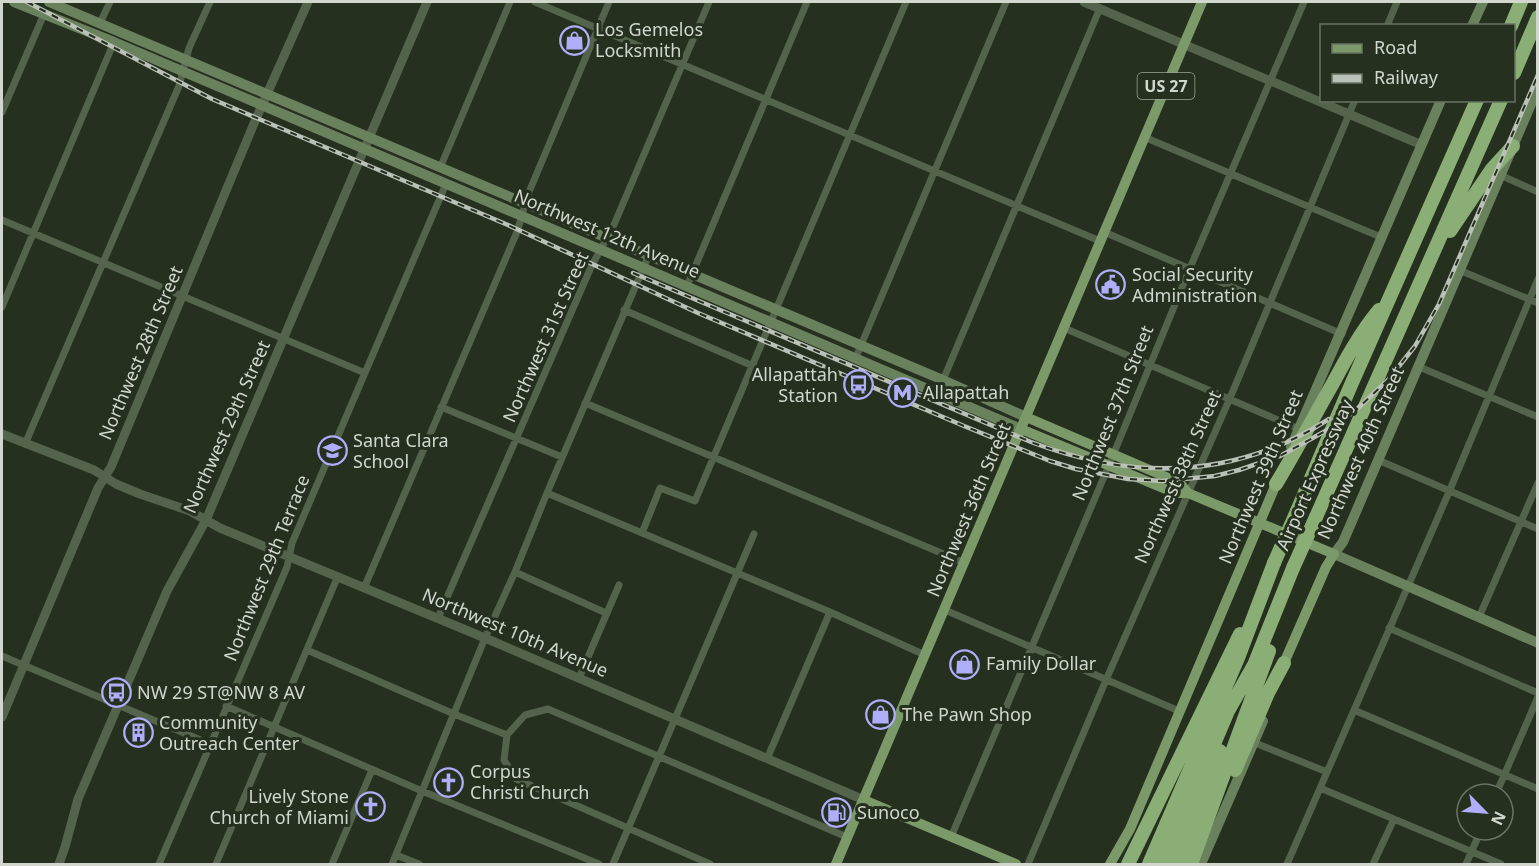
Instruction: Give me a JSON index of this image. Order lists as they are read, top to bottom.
{
  "streets": {
    "highway": ["Airport Expressway"],
    "main road": [
      "US 27",
      "Northwest 12th Avenue",
      "Northwest 40th Street",
      "Northwest 39th Street",
      "Northwest 36th Street",
      "Northwest 10th Avenue"
    ],
    "street": [
      "Northwest 31st Street",
      "Northwest 28th Street",
      "Northwest 37th Street",
      "Northwest 29th Street",
      "Northwest 38th Street",
      "Northwest 29th Terrace"
    ]
  },
  "crossings": [
    ["Northwest 12th Avenue", "Northwest 31st Street"],
    ["Northwest 12th Avenue", "Northwest 28th Street"],
    ["Northwest 12th Avenue", "Northwest 37th Street"],
    ["Northwest 12th Avenue", "Northwest 29th Street"],
    ["Northwest 12th Avenue", "Northwest 40th Street"],
    ["Northwest 12th Avenue", "Northwest 38th Street"],
    ["Northwest 12th Avenue", "Northwest 39th Street"],
    ["Northwest 12th Avenue", "Northwest 36th Street"],
    ["Northwest 12th Avenue", "Northwest 29th Terrace"],
    ["Northwest 31st Street", "Northwest 10th Avenue"],
    ["Northwest 28th Street", "Northwest 10th Avenue"],
    ["Northwest 37th Street", "Northwest 10th Avenue"],
    ["Northwest 29th Street", "Northwest 10th Avenue"],
    ["Northwest 36th Street", "Northwest 10th Avenue"],
    ["Northwest 29th Terrace", "Northwest 10th Avenue"]
  ],
  "places": {
    "shop": ["Los Gemelos Locksmith", "Family Dollar", "The Pawn Shop"],
    "public building": ["Social Security Administration"],
    "bus stop": ["Allapattah Station", "NW 29 ST@NW 8 AV"],
    "metro station": ["Allapattah"],
    "school or university": ["Santa Clara School"],
    "building": ["Community Outreach Center"],
    "church": ["Corpus Christi Church", "Lively Stone Church of Miami"],
    "fuel station": ["Sunoco"]
  },
  "legend": ["Road", "Railway"],
  "north": "bottom right"
}
